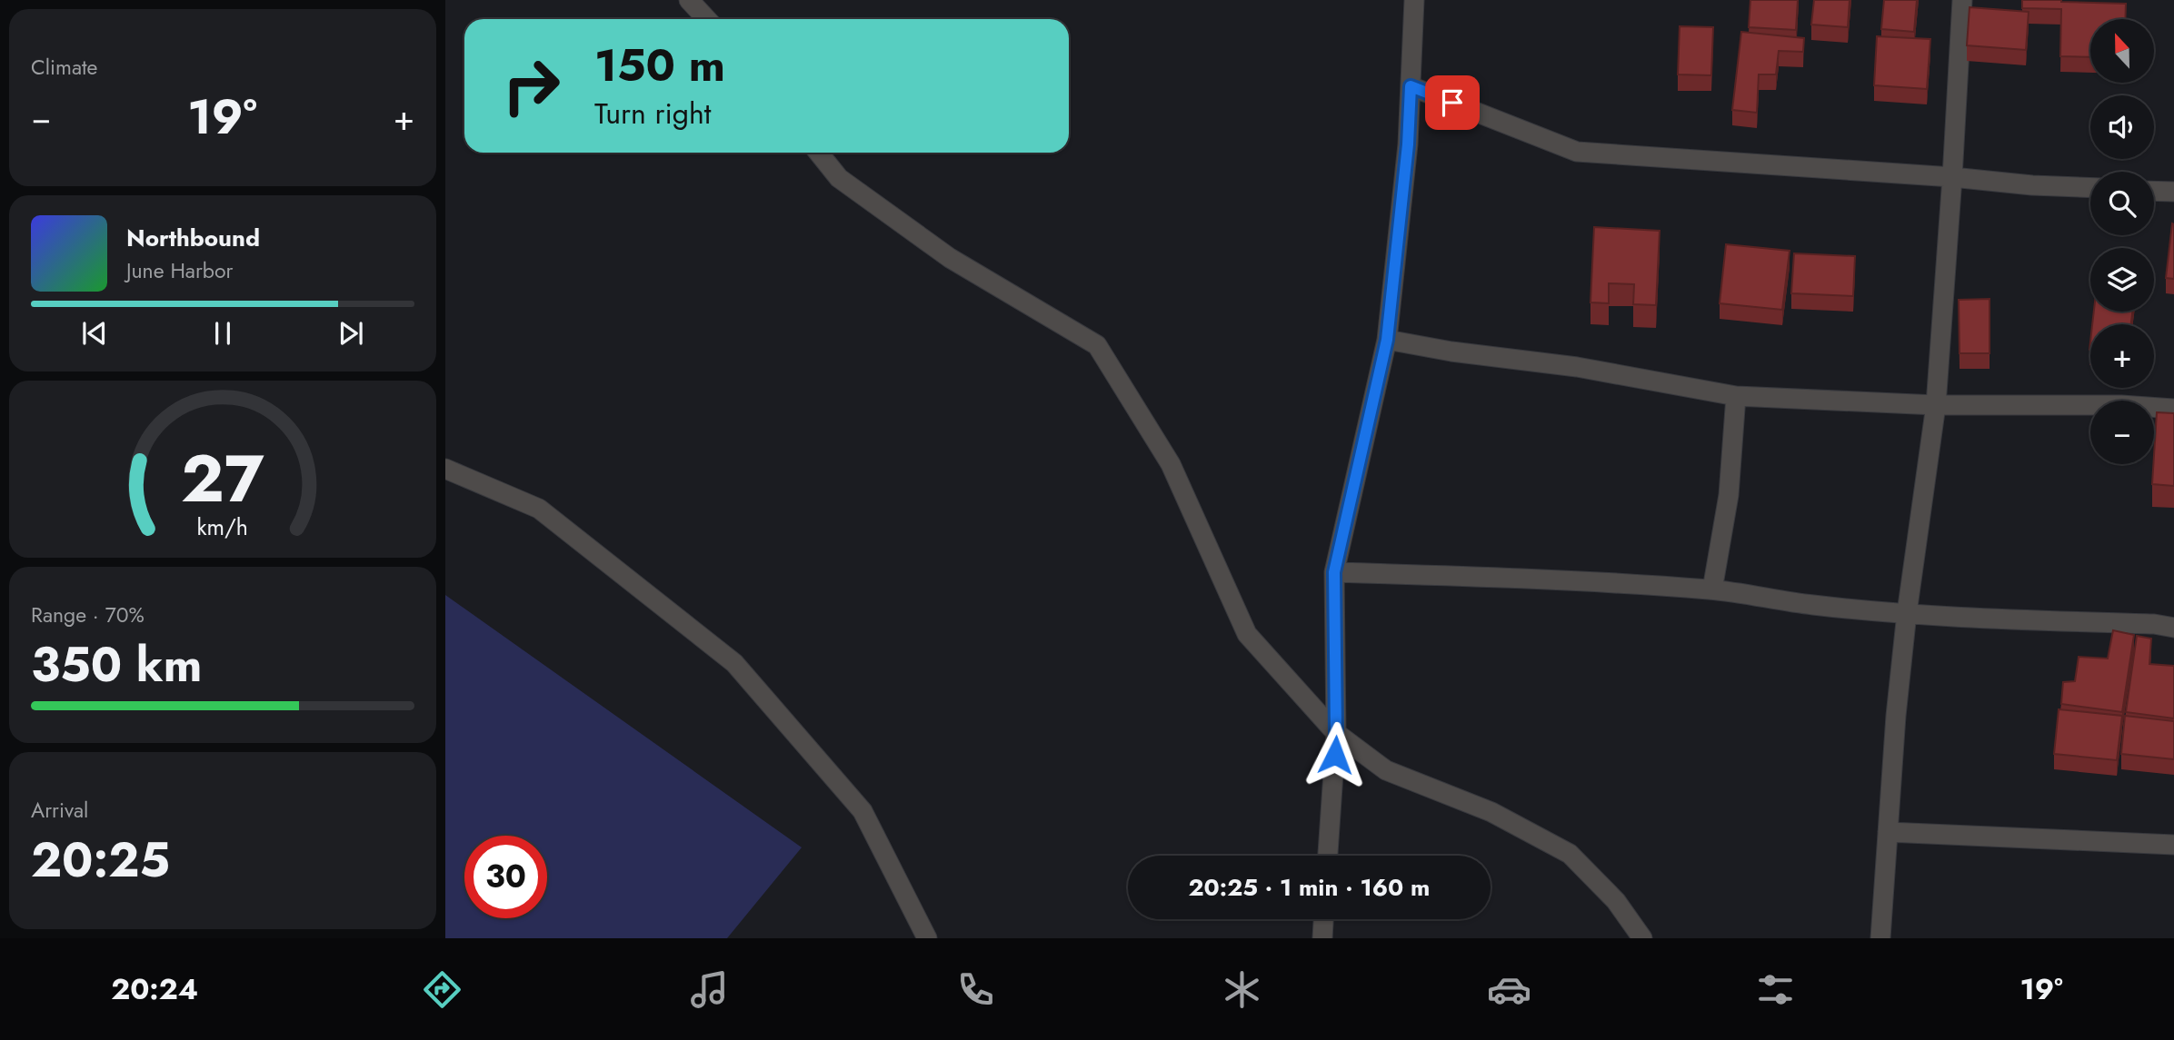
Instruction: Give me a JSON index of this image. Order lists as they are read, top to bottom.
{
  "north": "top",
  "page": {
    "tile": [
      "Climate",
      ["Range · 70%", "350 km"],
      ["Arrival", "20:25"]
    ],
    "map_buttons": ["+", "−"],
    "turn": ["150 m", "Turn right"],
    "heat": ["−", "19°", "+"],
    "song": ["Northbound", "June Harbor"],
    "limit": "30",
    "trip": "20:25 · 1 min · 160 m",
    "tabs": ["20:24", "19°"],
    "gauge": ["27", "km/h"]
  }
}
